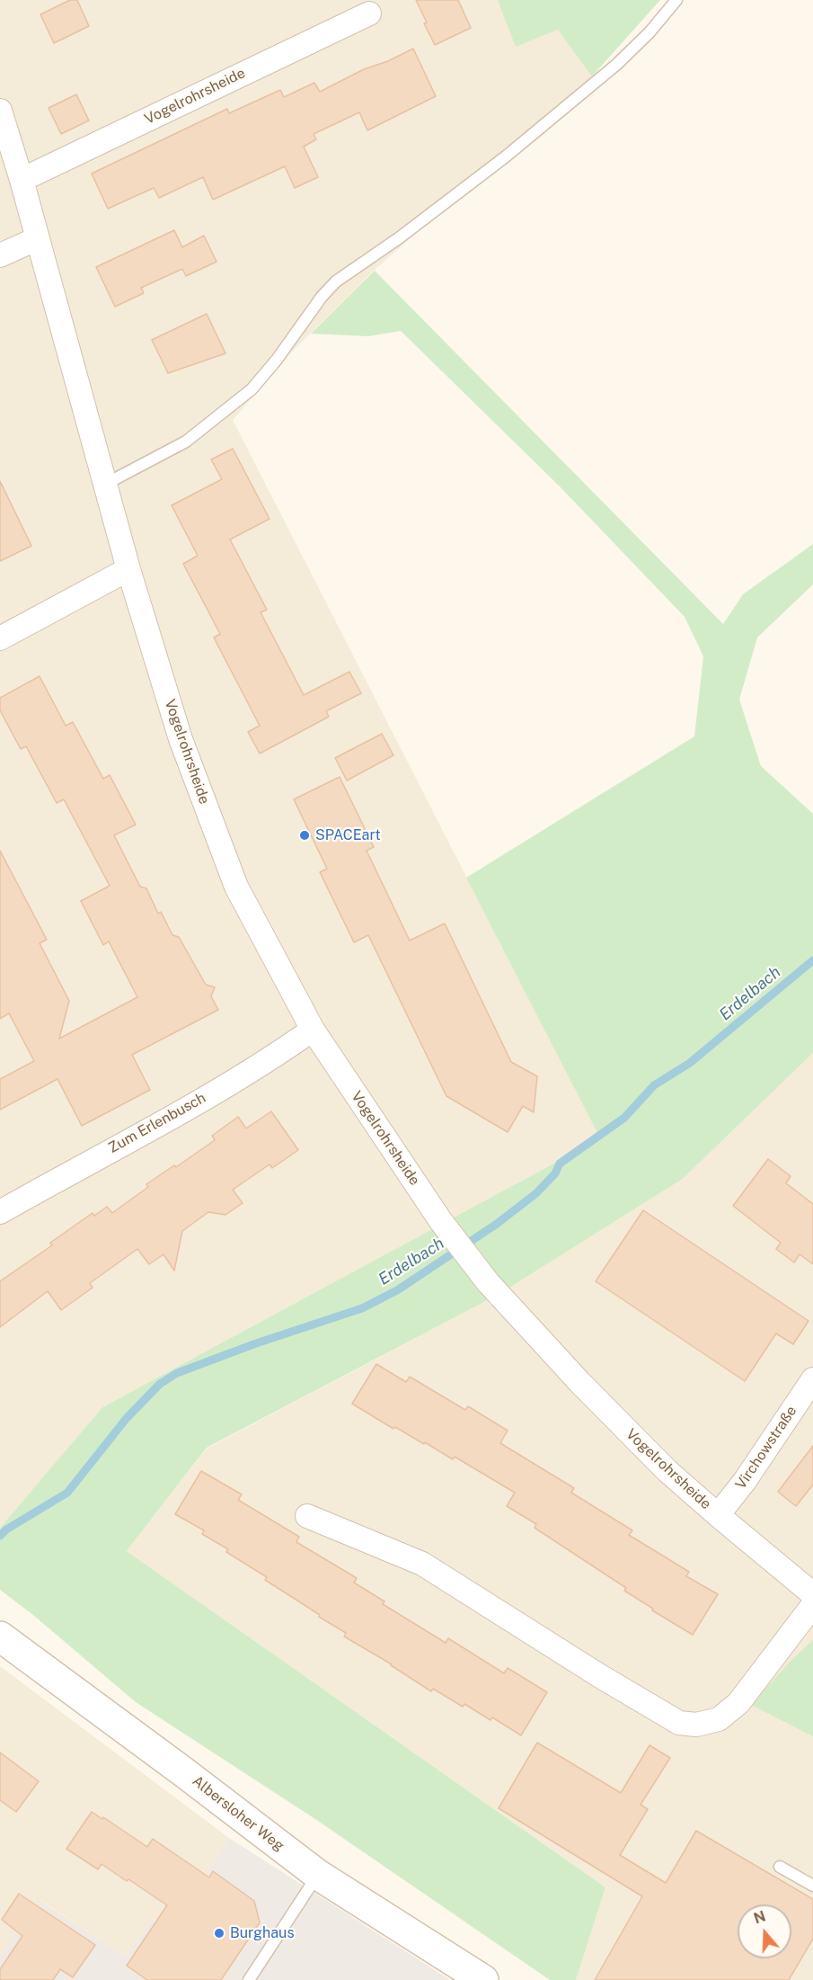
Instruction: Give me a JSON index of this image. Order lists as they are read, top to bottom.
{
  "streets": {
    "main road": ["Albersloher Weg"],
    "street": ["Vogelrohrsheide", "Zum Erlenbusch", "Virchowstraße"]
  },
  "crossings": [
    ["Vogelrohrsheide", "Zum Erlenbusch"],
    ["Vogelrohrsheide", "Virchowstraße"]
  ],
  "water": ["Erdelbach"],
  "places": ["SPACEart", "Burghaus"],
  "north": "top"
}
